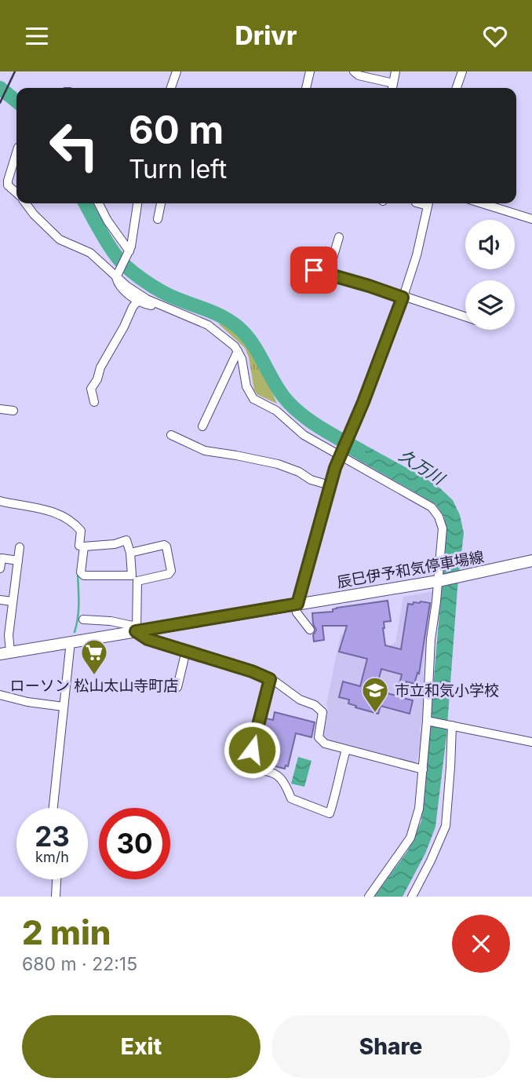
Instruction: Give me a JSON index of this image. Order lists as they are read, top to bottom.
{
  "streets": {
    "main road": ["辰巳伊予和気停車場線"]
  },
  "water": ["久万川"],
  "places": {
    "supermarket": ["ローソン 松山太山寺町店"],
    "school or university": ["市立和気小学校"]
  },
  "page": {
    "header": "Drivr",
    "turn": ["60 m", "Turn left"],
    "speed": "23 km/h",
    "limit": "30",
    "heading": ["2 min", "680 m · 22:15"],
    "buttons": ["Exit", "Share"]
  }
}
